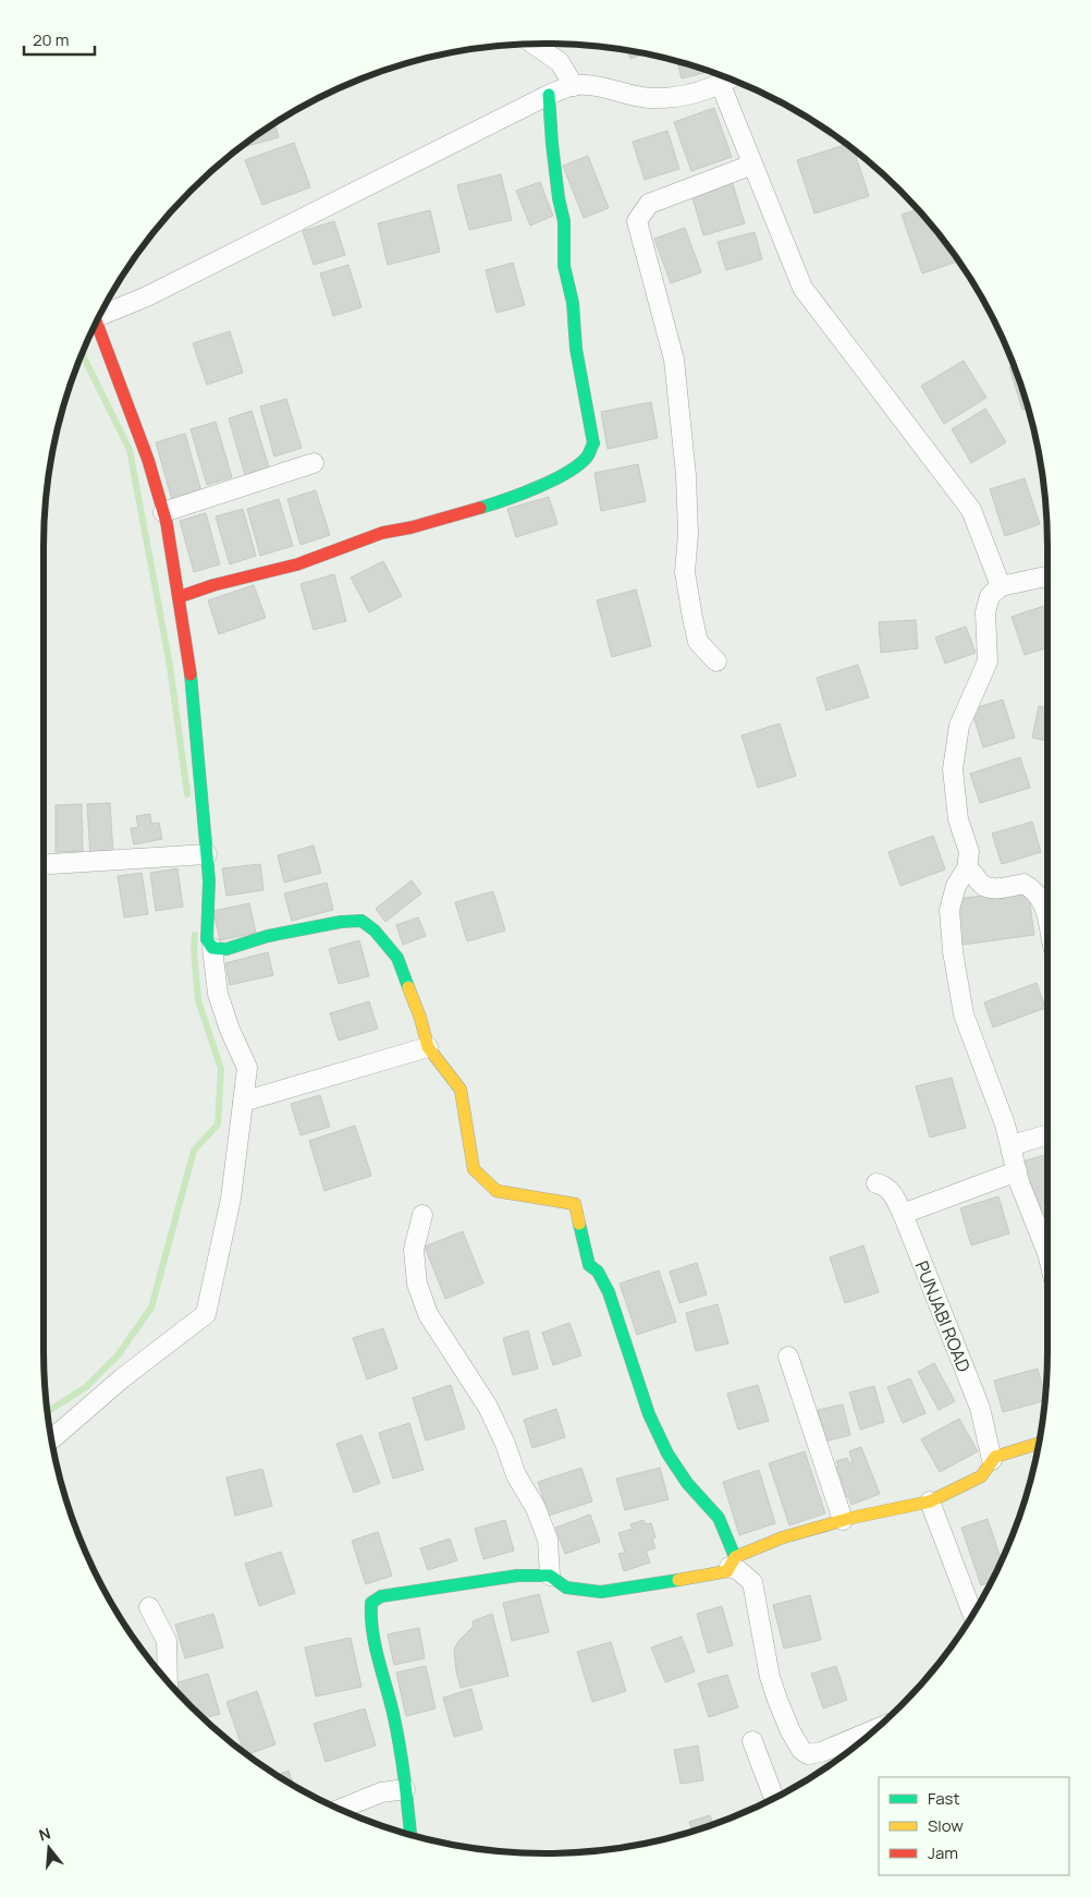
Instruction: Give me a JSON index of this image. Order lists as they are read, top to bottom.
{
  "streets": {
    "street": ["PUNJABI ROAD"]
  },
  "legend": ["Fast", "Slow", "Jam"],
  "scale_bar": "20 m",
  "north": "top"
}
